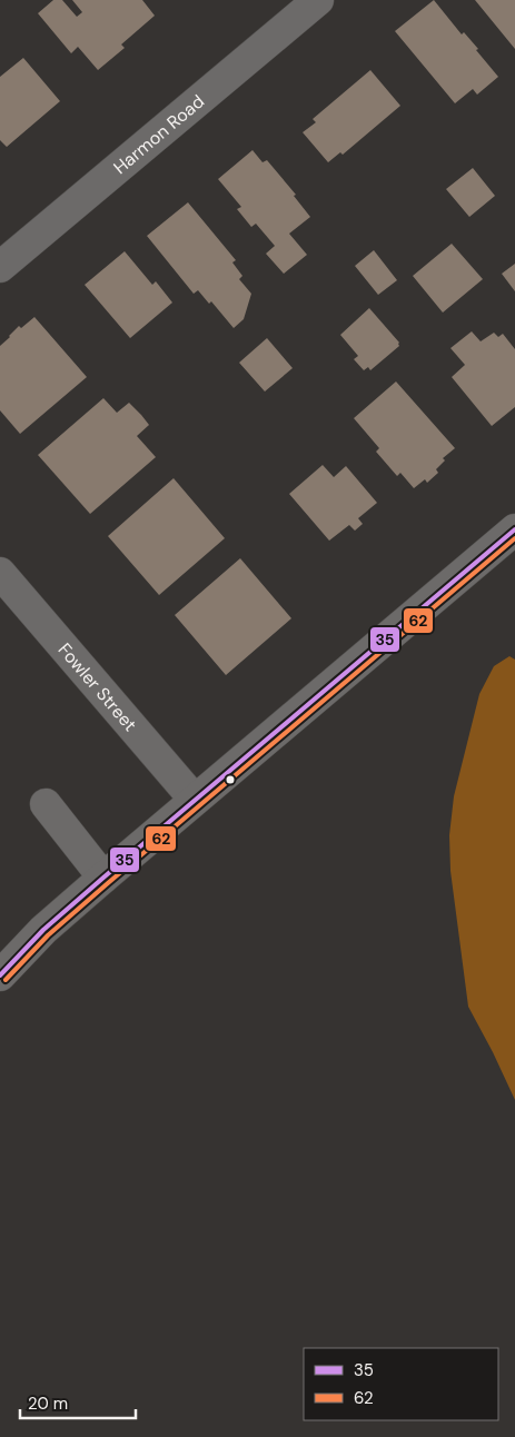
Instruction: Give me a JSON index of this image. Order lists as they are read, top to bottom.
{
  "streets": {
    "street": ["Harmon Road", "Fowler Street"]
  },
  "lines": ["transit line 35", "transit line 62"],
  "legend": ["35", "62"],
  "scale_bar": "20 m"
}
